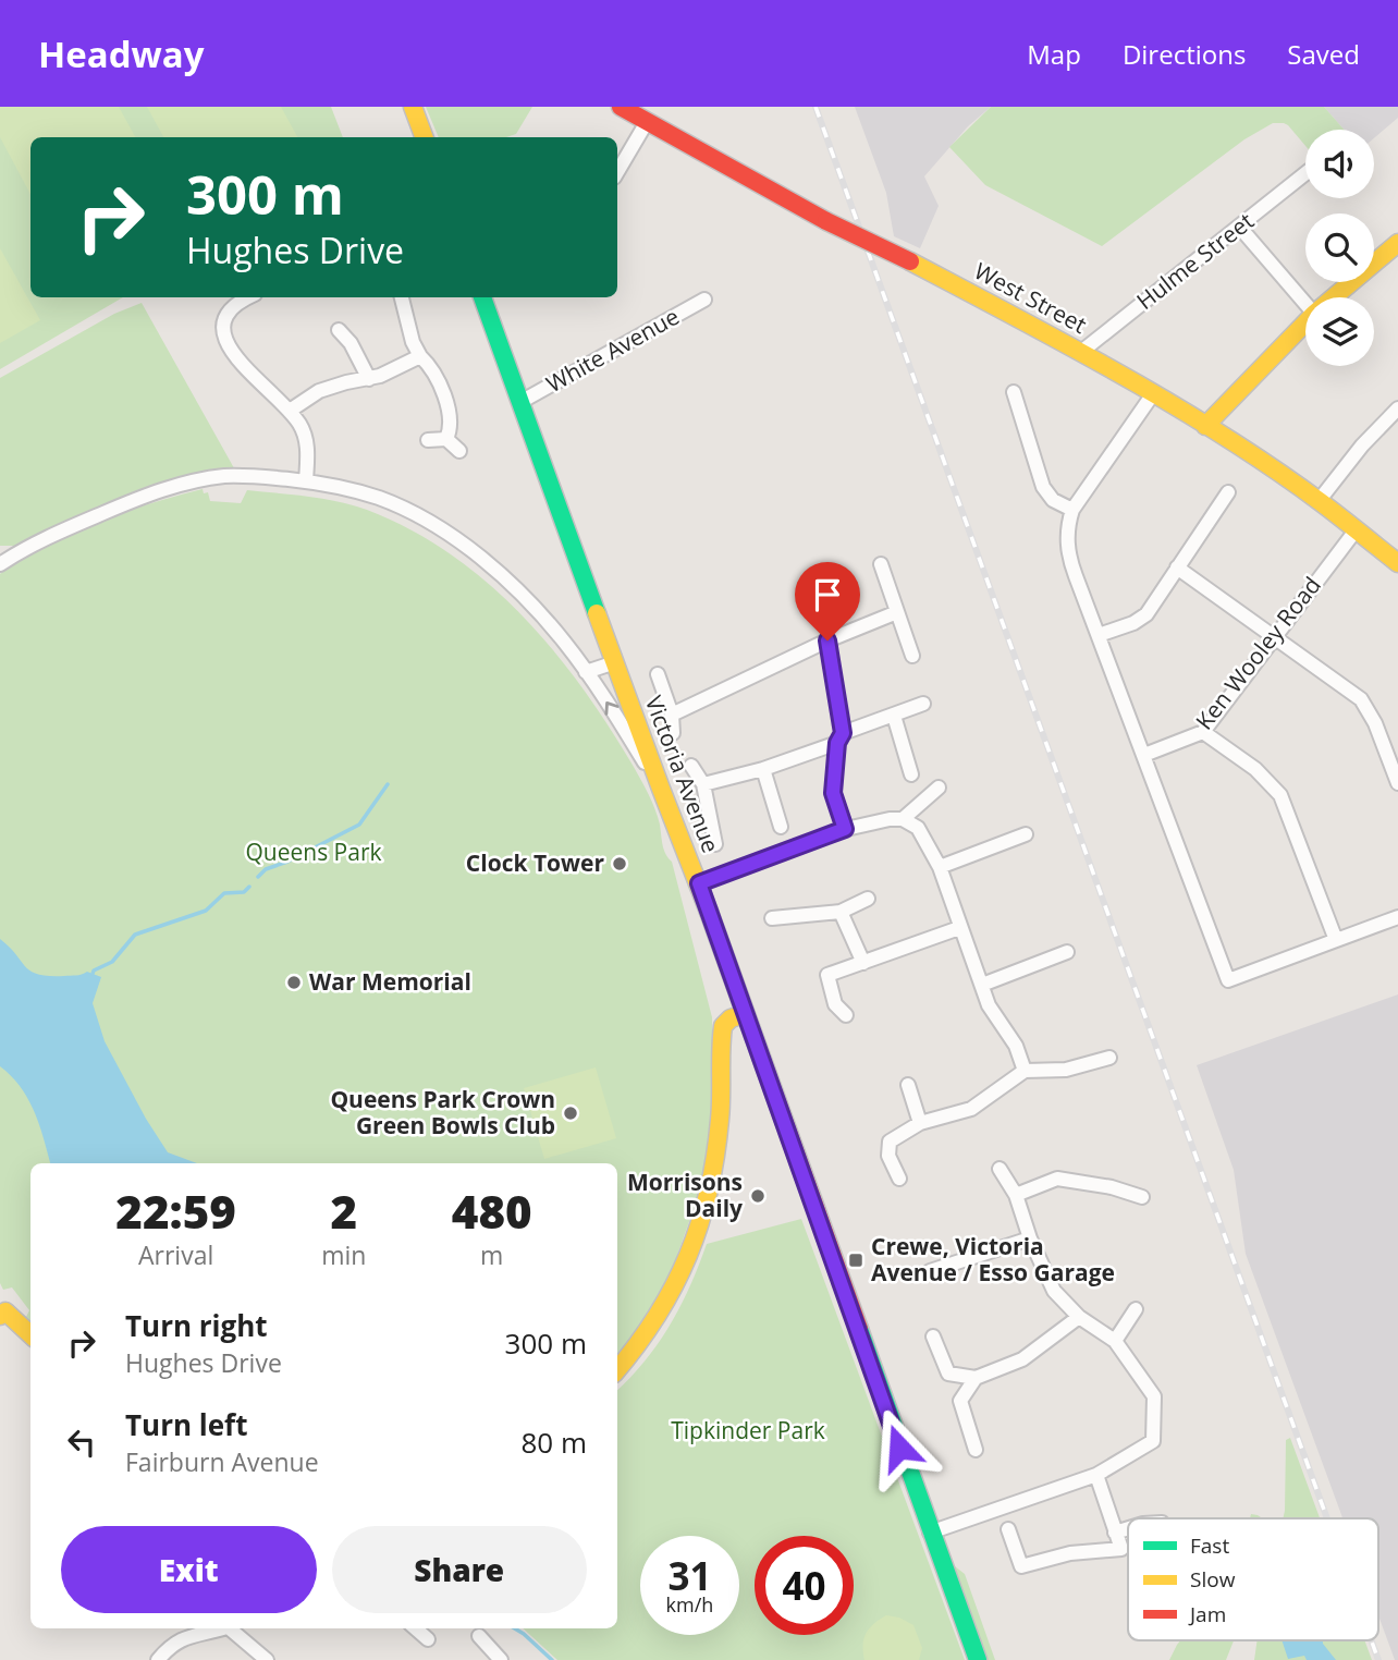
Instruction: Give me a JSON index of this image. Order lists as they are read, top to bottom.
{
  "streets": {
    "street": [
      "Hulme Street",
      "West Street",
      "White Avenue",
      "Ken Wooley Road",
      "Victoria Avenue"
    ]
  },
  "crossings": [
    ["Hulme Street", "West Street"],
    ["West Street", "Ken Wooley Road"],
    ["White Avenue", "Victoria Avenue"]
  ],
  "parks": ["Queens Park", "Tipkinder Park"],
  "places": {
    "other": [
      "Clock Tower",
      "War Memorial",
      "Queens Park Crown Green Bowls Club",
      "Morrisons Daily"
    ],
    "transit": ["Crewe, Victoria Avenue / Esso Garage"]
  },
  "legend": ["Fast", "Slow", "Jam"],
  "page": {
    "header": "Headway",
    "nav": ["Map", "Directions", "Saved"],
    "turn": ["300 m", "Hughes Drive"],
    "eta": [
      "22:59",
      "Arrival",
      "2",
      "min",
      "480",
      "m"
    ],
    "list": [
      {
        "name": "Turn right",
        "note": "Hughes Drive",
        "value": "300 m"
      },
      {
        "name": "Turn left",
        "note": "Fairburn Avenue",
        "value": "80 m"
      }
    ],
    "buttons": ["Exit", "Share"],
    "speed": "31 km/h",
    "limit": "40"
  }
}
